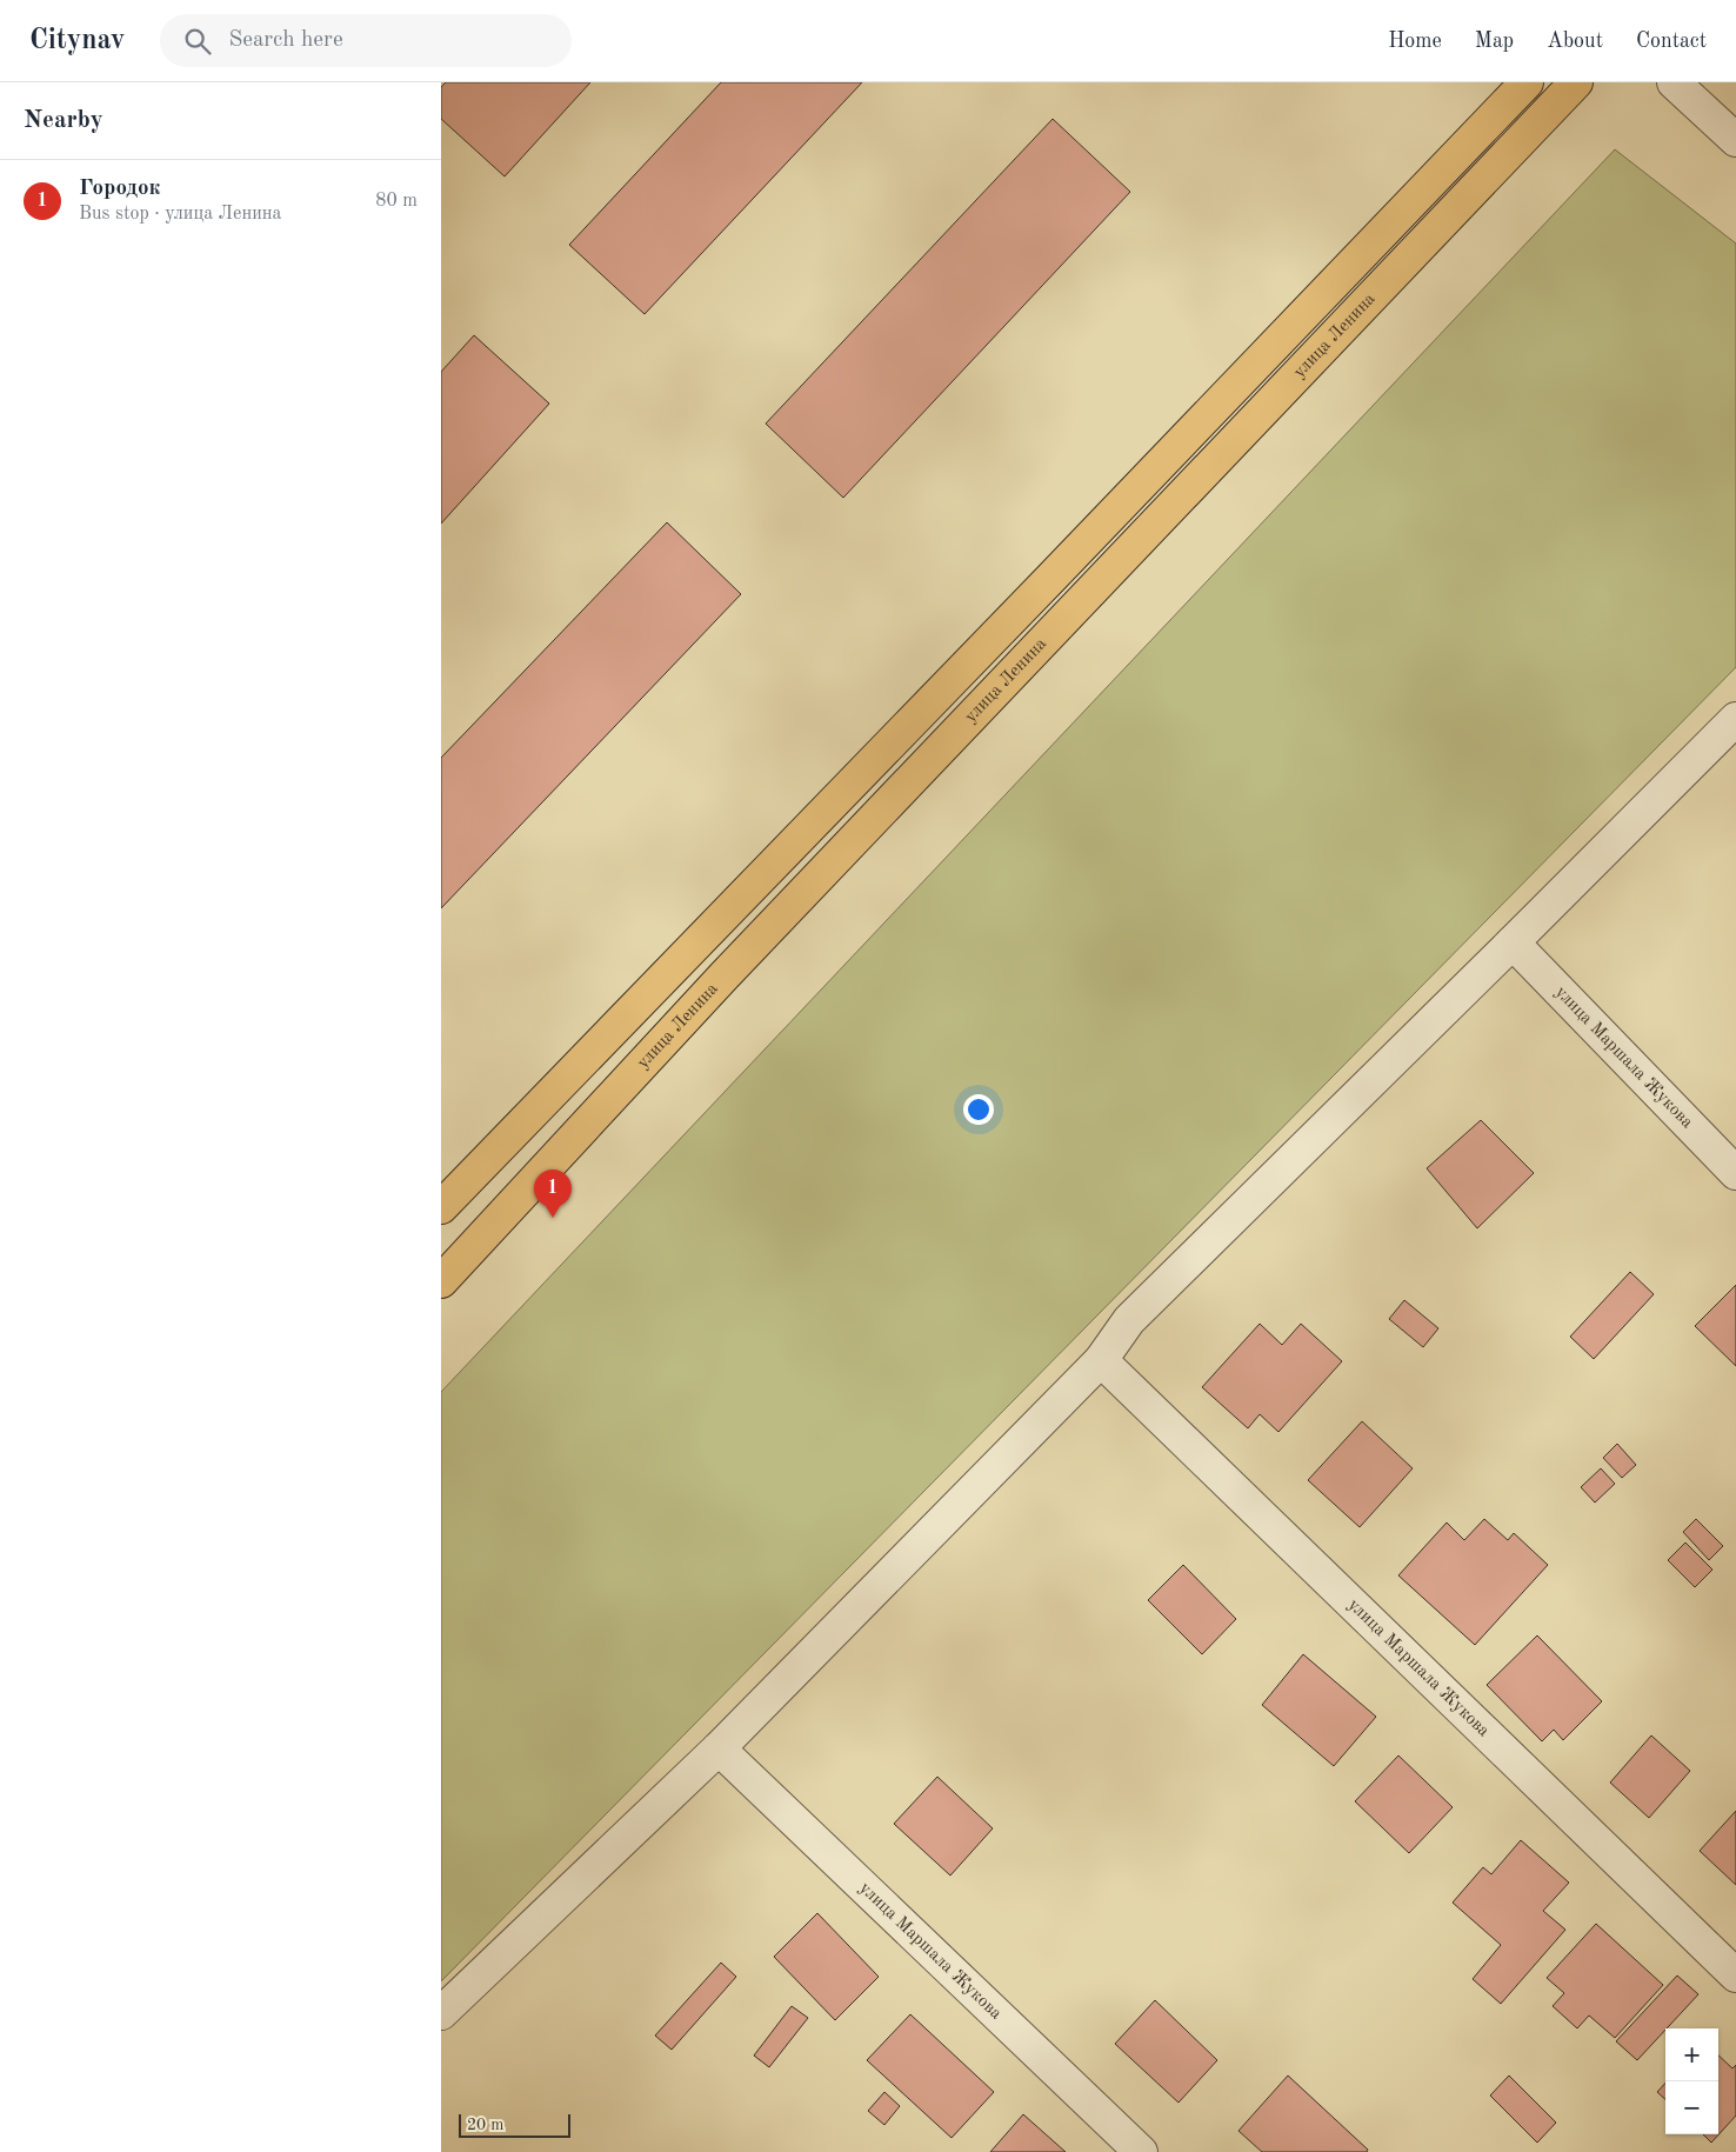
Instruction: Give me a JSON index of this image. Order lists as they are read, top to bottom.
{
  "streets": {
    "main road": ["улица Ленина"],
    "street": ["улица Маршала Жукова"]
  },
  "scale_bar": "20 m",
  "page": {
    "header": "Citynav",
    "search": "Search here",
    "nav": [
      "Home",
      "Map",
      "About",
      "Contact"
    ],
    "heading": "Nearby",
    "list": [
      {
        "mark": "1",
        "name": "Городок",
        "note": "Bus stop · улица Ленина",
        "value": "80 m"
      }
    ],
    "pins": "1",
    "map_buttons": ["+", "−"],
    "scale": "20 m"
  }
}
